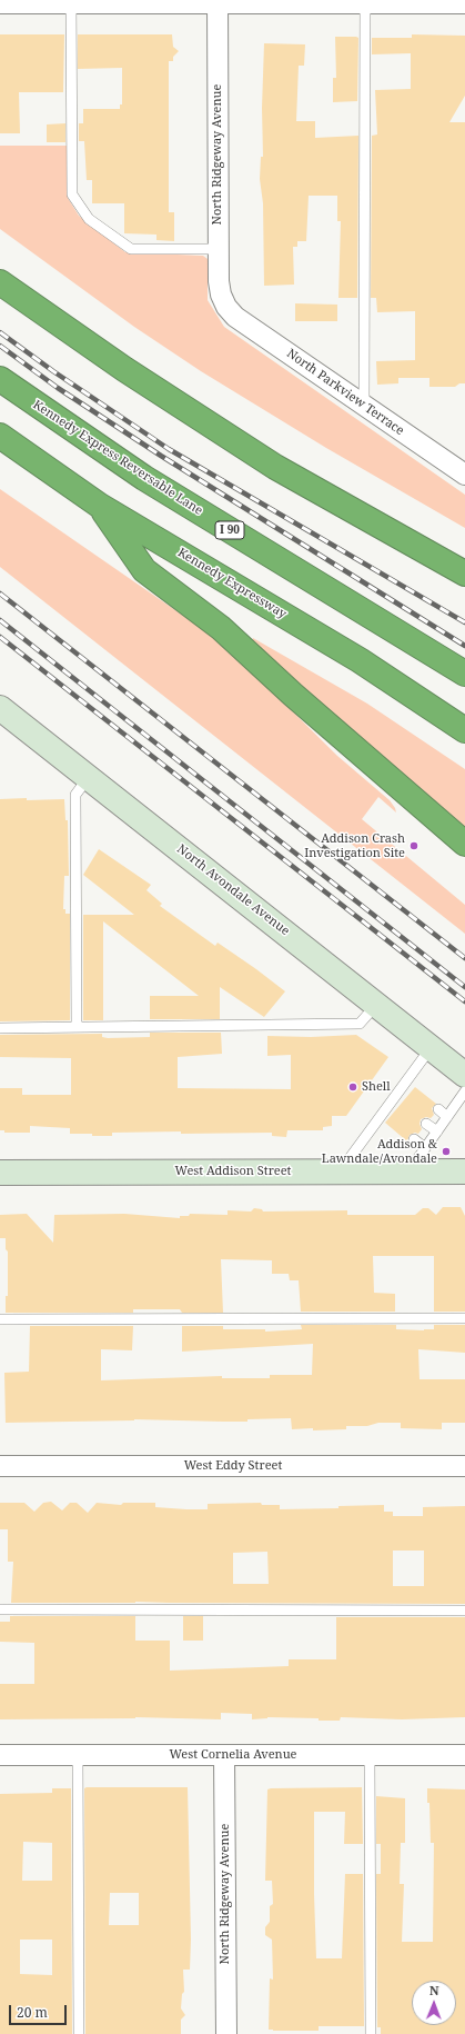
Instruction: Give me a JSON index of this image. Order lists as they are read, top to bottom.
{
  "streets": {
    "highway": ["Kennedy Express Reversable Lane", "I 90", "Kennedy Expressway"],
    "street": [
      "North Ridgeway Avenue",
      "North Parkview Terrace",
      "North Avondale Avenue",
      "West Addison Street",
      "West Eddy Street",
      "West Cornelia Avenue"
    ]
  },
  "crossings": [
    ["North Ridgeway Avenue", "North Parkview Terrace"],
    ["North Ridgeway Avenue", "West Cornelia Avenue"]
  ],
  "places": ["Addison Crash Investigation Site", "Shell", "Addison & Lawndale/Avondale"],
  "scale_bar": "20 m",
  "north": "top"
}
